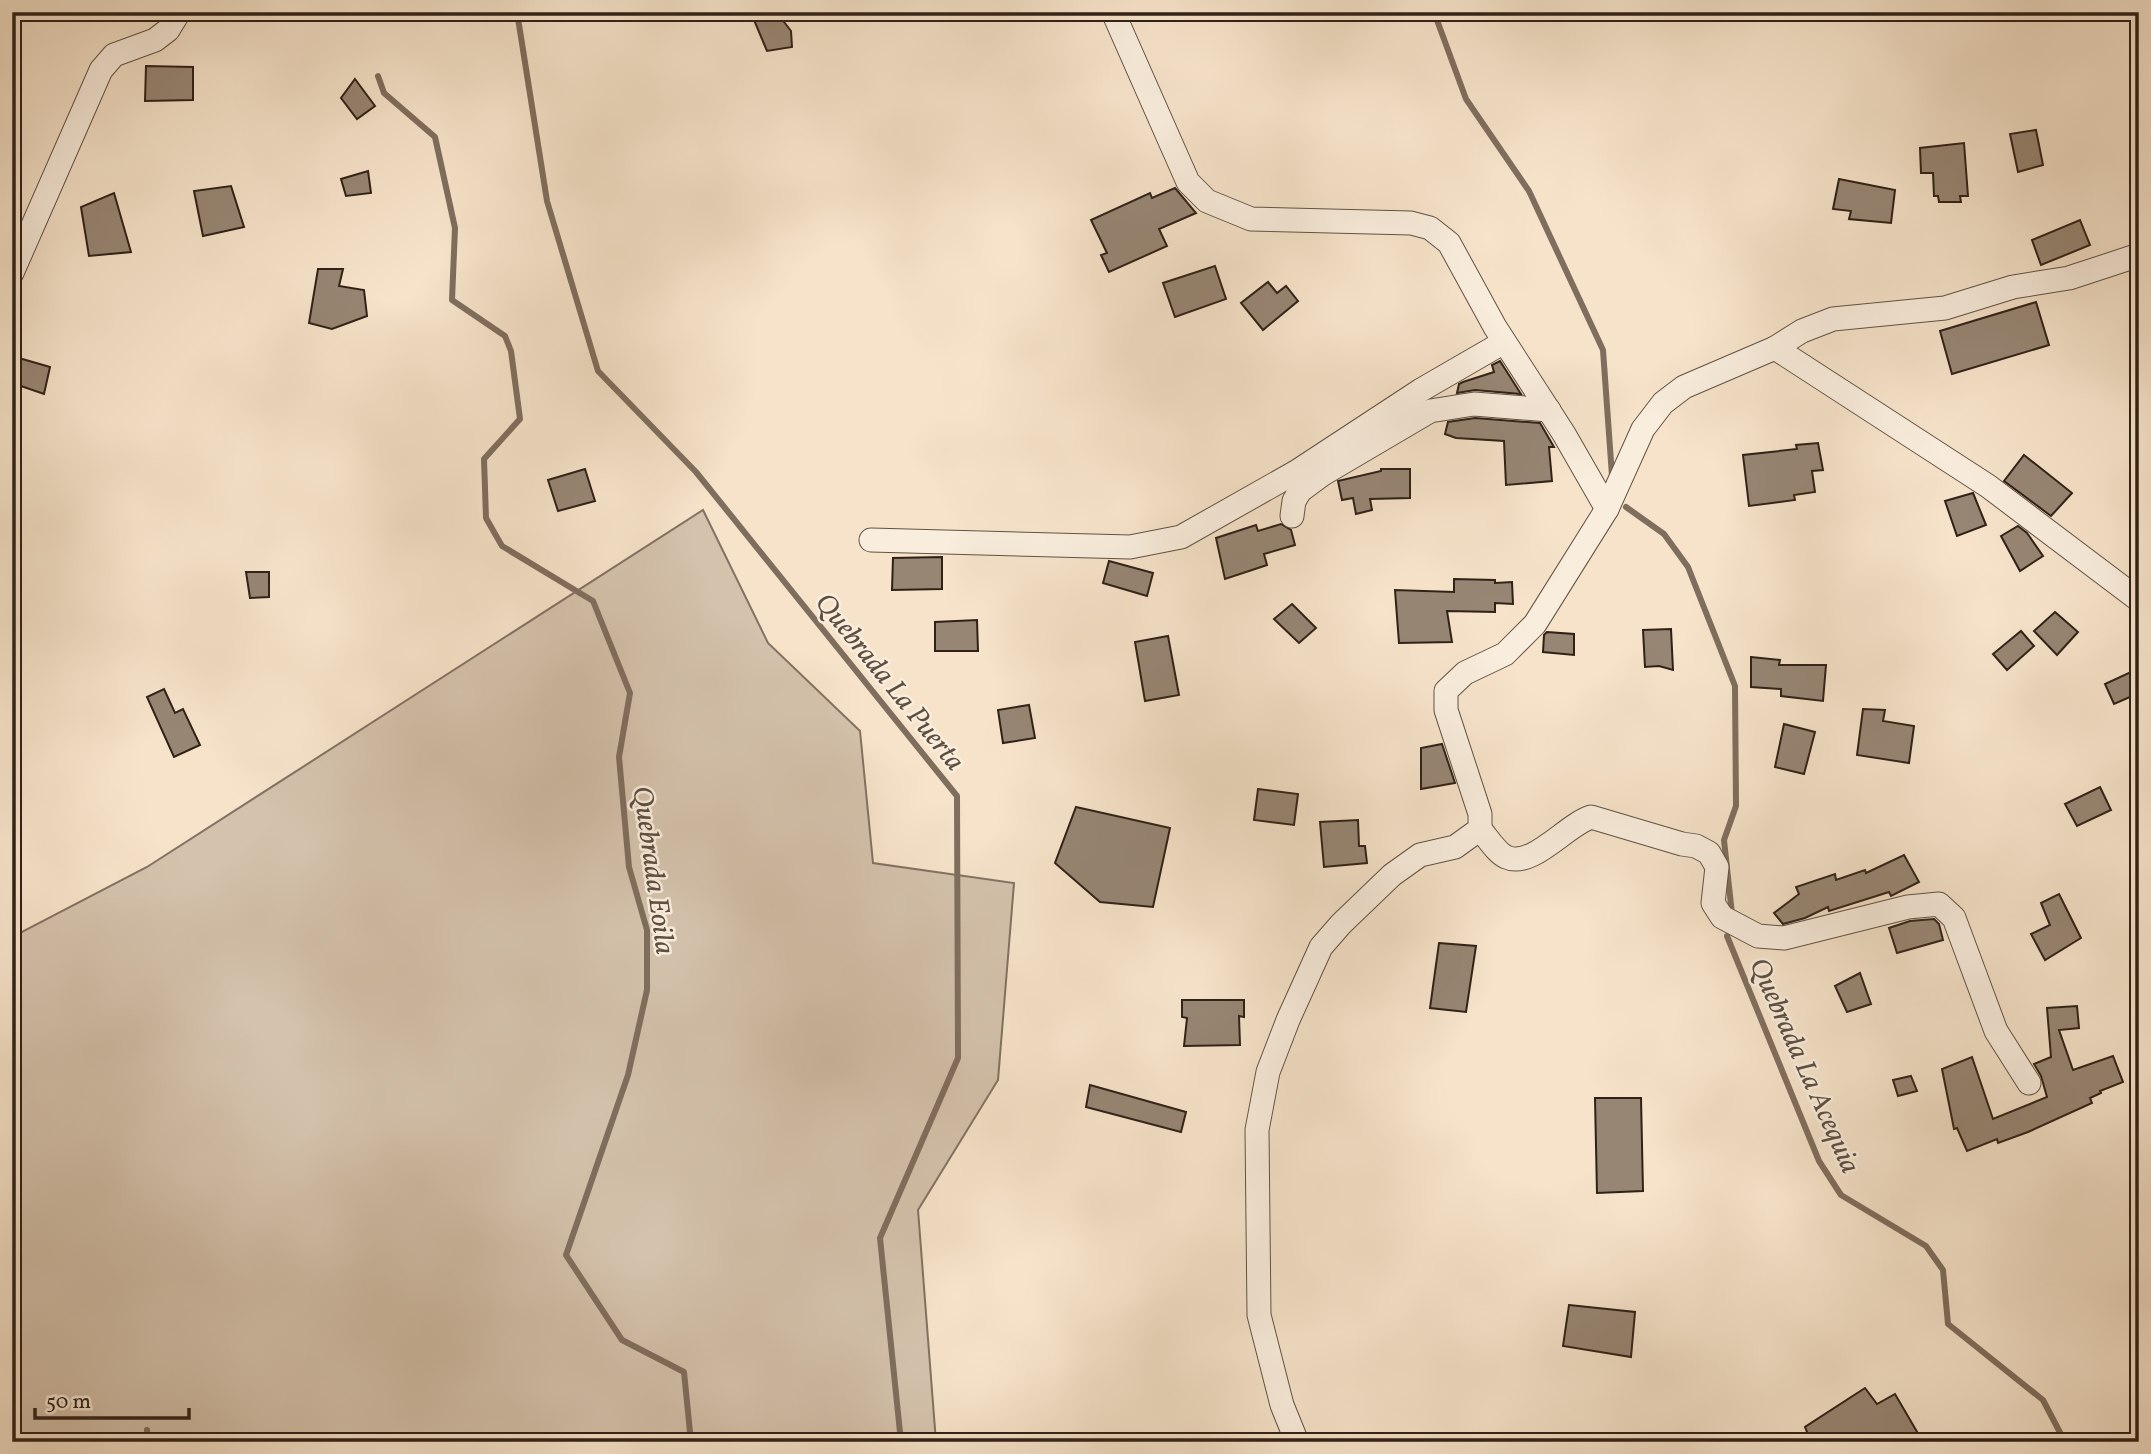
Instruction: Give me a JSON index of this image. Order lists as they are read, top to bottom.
{
  "water": ["Quebrada La Puerta", "Quebrada Eoila", "Quebrada La Acequia"],
  "scale_bar": "50 m"
}
